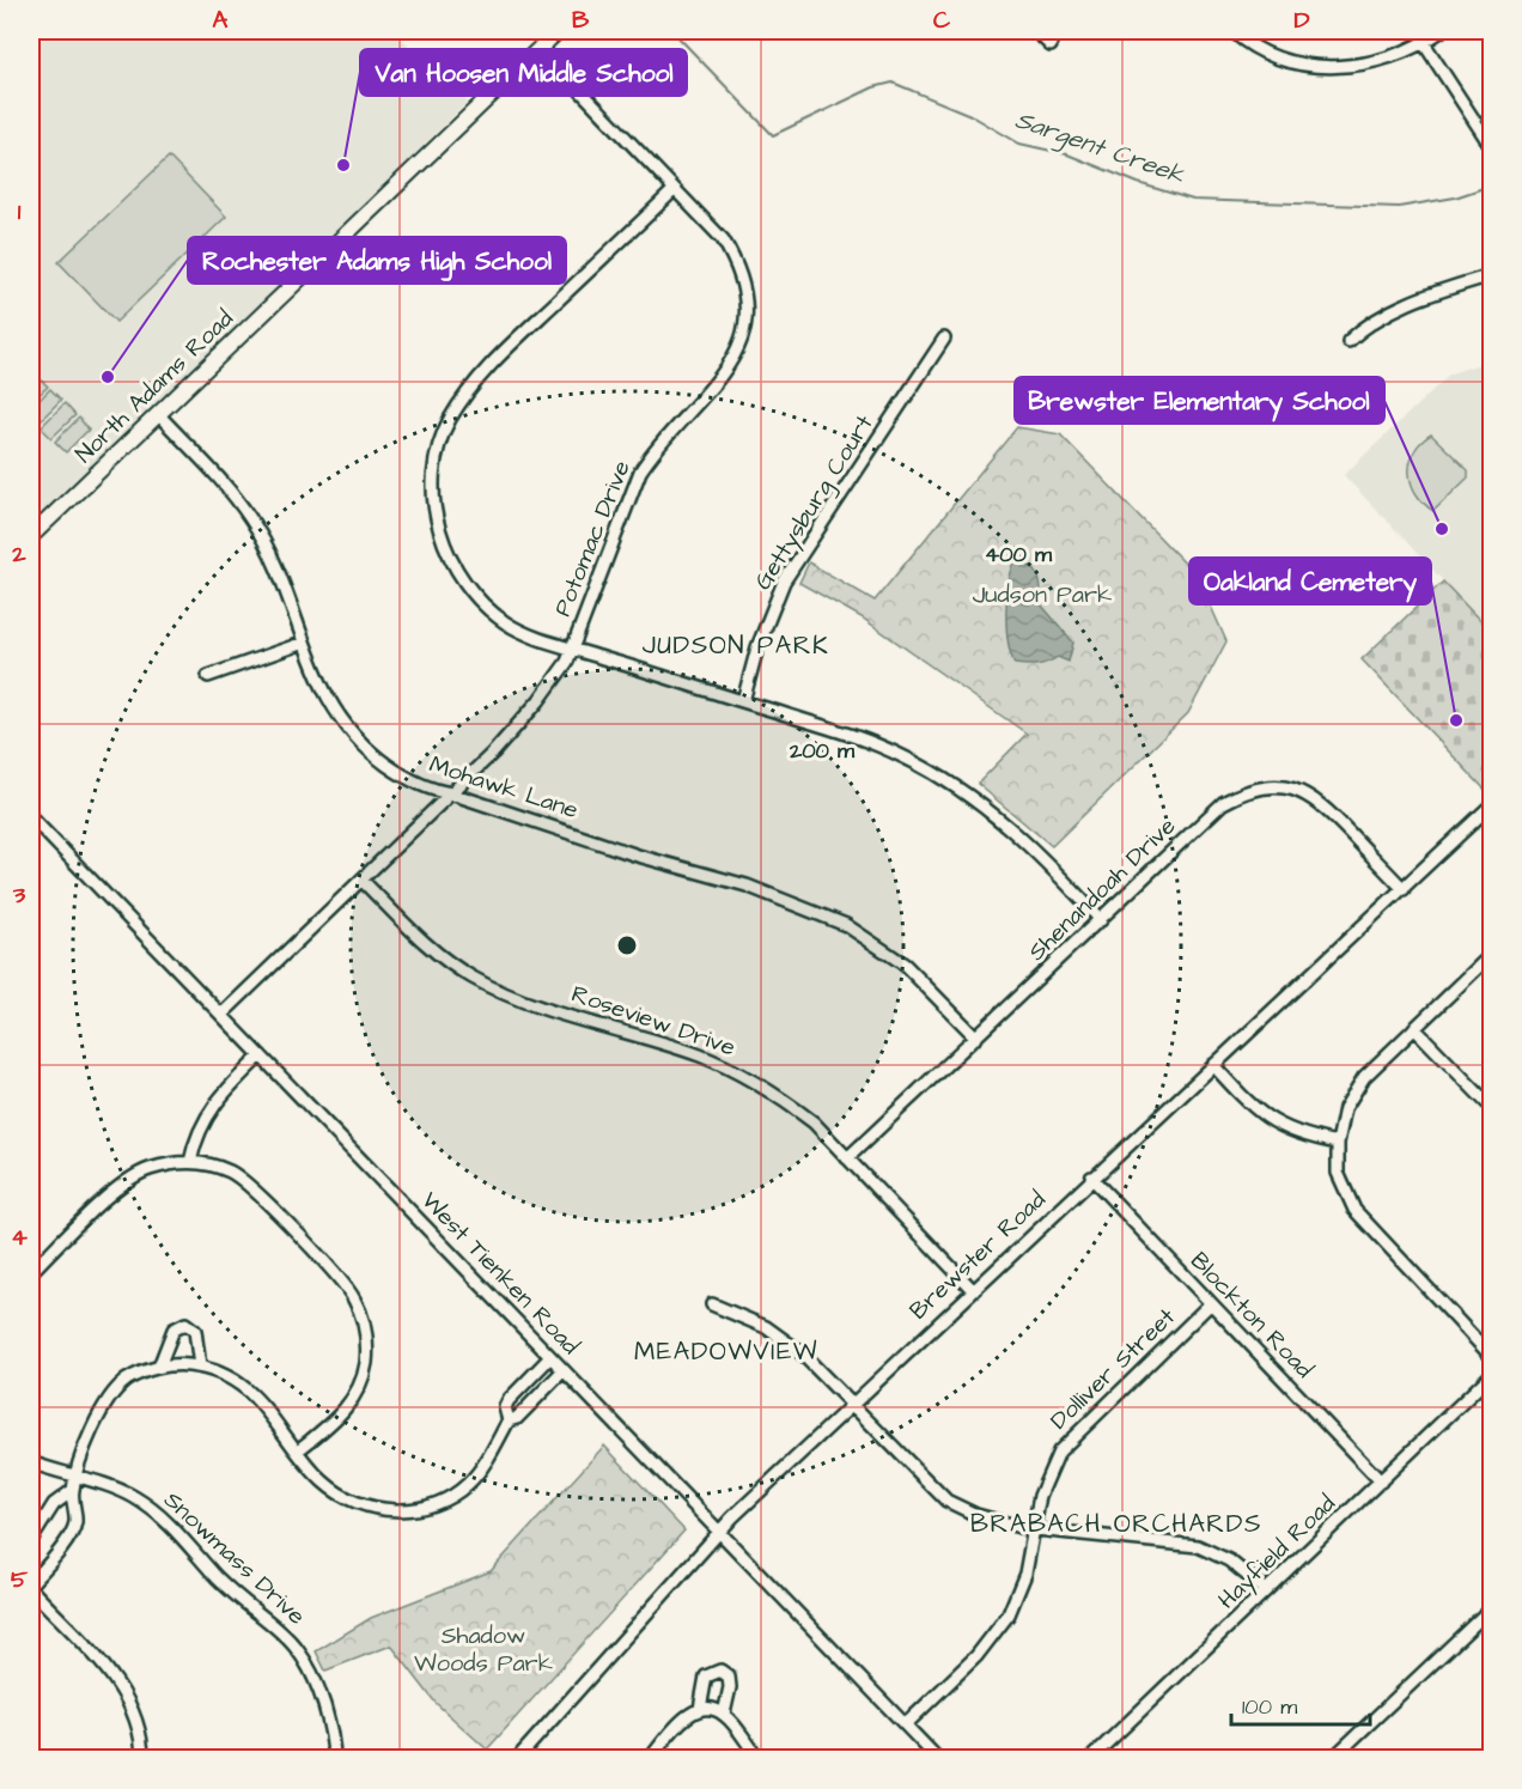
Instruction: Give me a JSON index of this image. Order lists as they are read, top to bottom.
{
  "streets": {
    "main road": ["North Adams Road"],
    "street": [
      "Gettysburg Court",
      "Potomac Drive",
      "Mohawk Lane",
      "Shenandoah Drive",
      "Roseview Drive",
      "Brewster Road",
      "West Tienken Road",
      "Blockton Road",
      "Dolliver Street",
      "Hayfield Road",
      "Snowmass Drive"
    ]
  },
  "crossings": [
    ["North Adams Road", "Potomac Drive"],
    ["North Adams Road", "Mohawk Lane"],
    ["Potomac Drive", "Mohawk Lane"],
    ["Potomac Drive", "Roseview Drive"],
    ["Potomac Drive", "West Tienken Road"],
    ["Mohawk Lane", "Shenandoah Drive"],
    ["Shenandoah Drive", "Roseview Drive"],
    ["Shenandoah Drive", "Brewster Road"],
    ["Roseview Drive", "Brewster Road"],
    ["Brewster Road", "West Tienken Road"],
    ["Brewster Road", "Blockton Road"],
    ["West Tienken Road", "Dolliver Street"],
    ["Blockton Road", "Dolliver Street"],
    ["Blockton Road", "Hayfield Road"]
  ],
  "districts": ["JUDSON PARK", "MEADOWVIEW", "BRABACH ORCHARDS"],
  "water": ["Sargent Creek"],
  "parks": ["Judson Park", "Shadow Woods Park"],
  "places": [
    "Van Hoosen Middle School",
    "Rochester Adams High School",
    "Brewster Elementary School",
    "Oakland Cemetery"
  ],
  "scale_bar": "100 m",
  "grid": {
    "columns": [
      "A",
      "B",
      "C",
      "D"
    ],
    "rows": [
      "1",
      "2",
      "3",
      "4",
      "5"
    ]
  },
  "rings": ["400 m", "200 m"]
}
